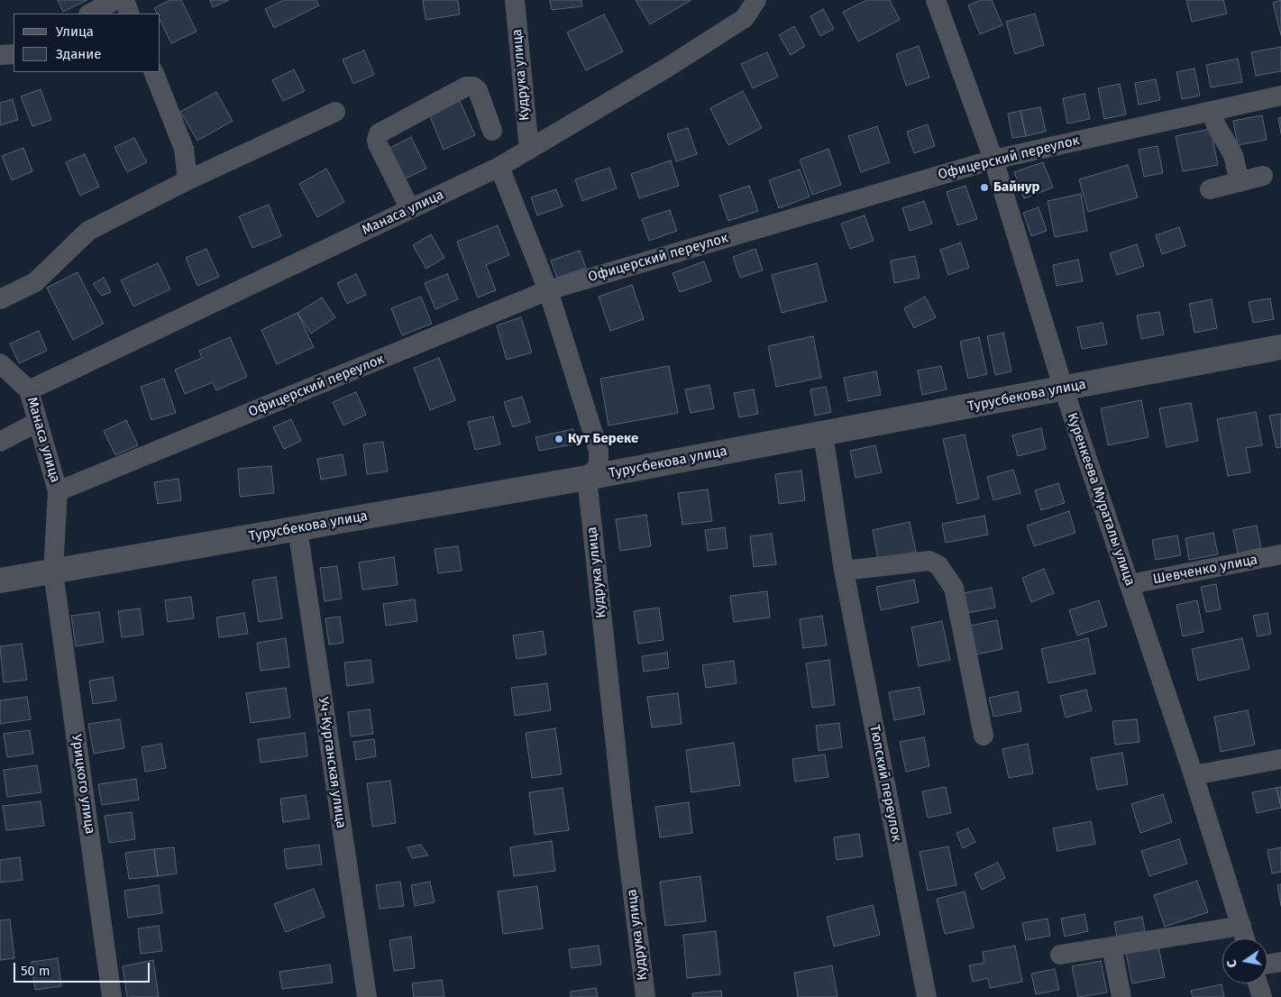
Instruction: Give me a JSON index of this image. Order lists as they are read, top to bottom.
{
  "streets": {
    "street": [
      "Кудрука улица",
      "Офицерский переулок",
      "Манаса улица",
      "Турусбекова улица",
      "Куренкеева Мураталы улица",
      "Шевченко улица",
      "Уч-Курганская улица",
      "Тюпский переулок",
      "Урицкого улица"
    ]
  },
  "crossings": [
    ["Кудрука улица", "Манаса улица"],
    ["Кудрука улица", "Турусбекова улица"],
    ["Офицерский переулок", "Манаса улица"],
    ["Офицерский переулок", "Куренкеева Мураталы улица"],
    ["Манаса улица", "Турусбекова улица"],
    ["Манаса улица", "Урицкого улица"],
    ["Турусбекова улица", "Куренкеева Мураталы улица"],
    ["Турусбекова улица", "Уч-Курганская улица"],
    ["Турусбекова улица", "Тюпский переулок"],
    ["Турусбекова улица", "Урицкого улица"],
    ["Куренкеева Мураталы улица", "Шевченко улица"]
  ],
  "places": ["Байнур", "Кут Береке"],
  "legend": ["Улица", "Здание"],
  "scale_bar": "50 m",
  "north": "left"
}
